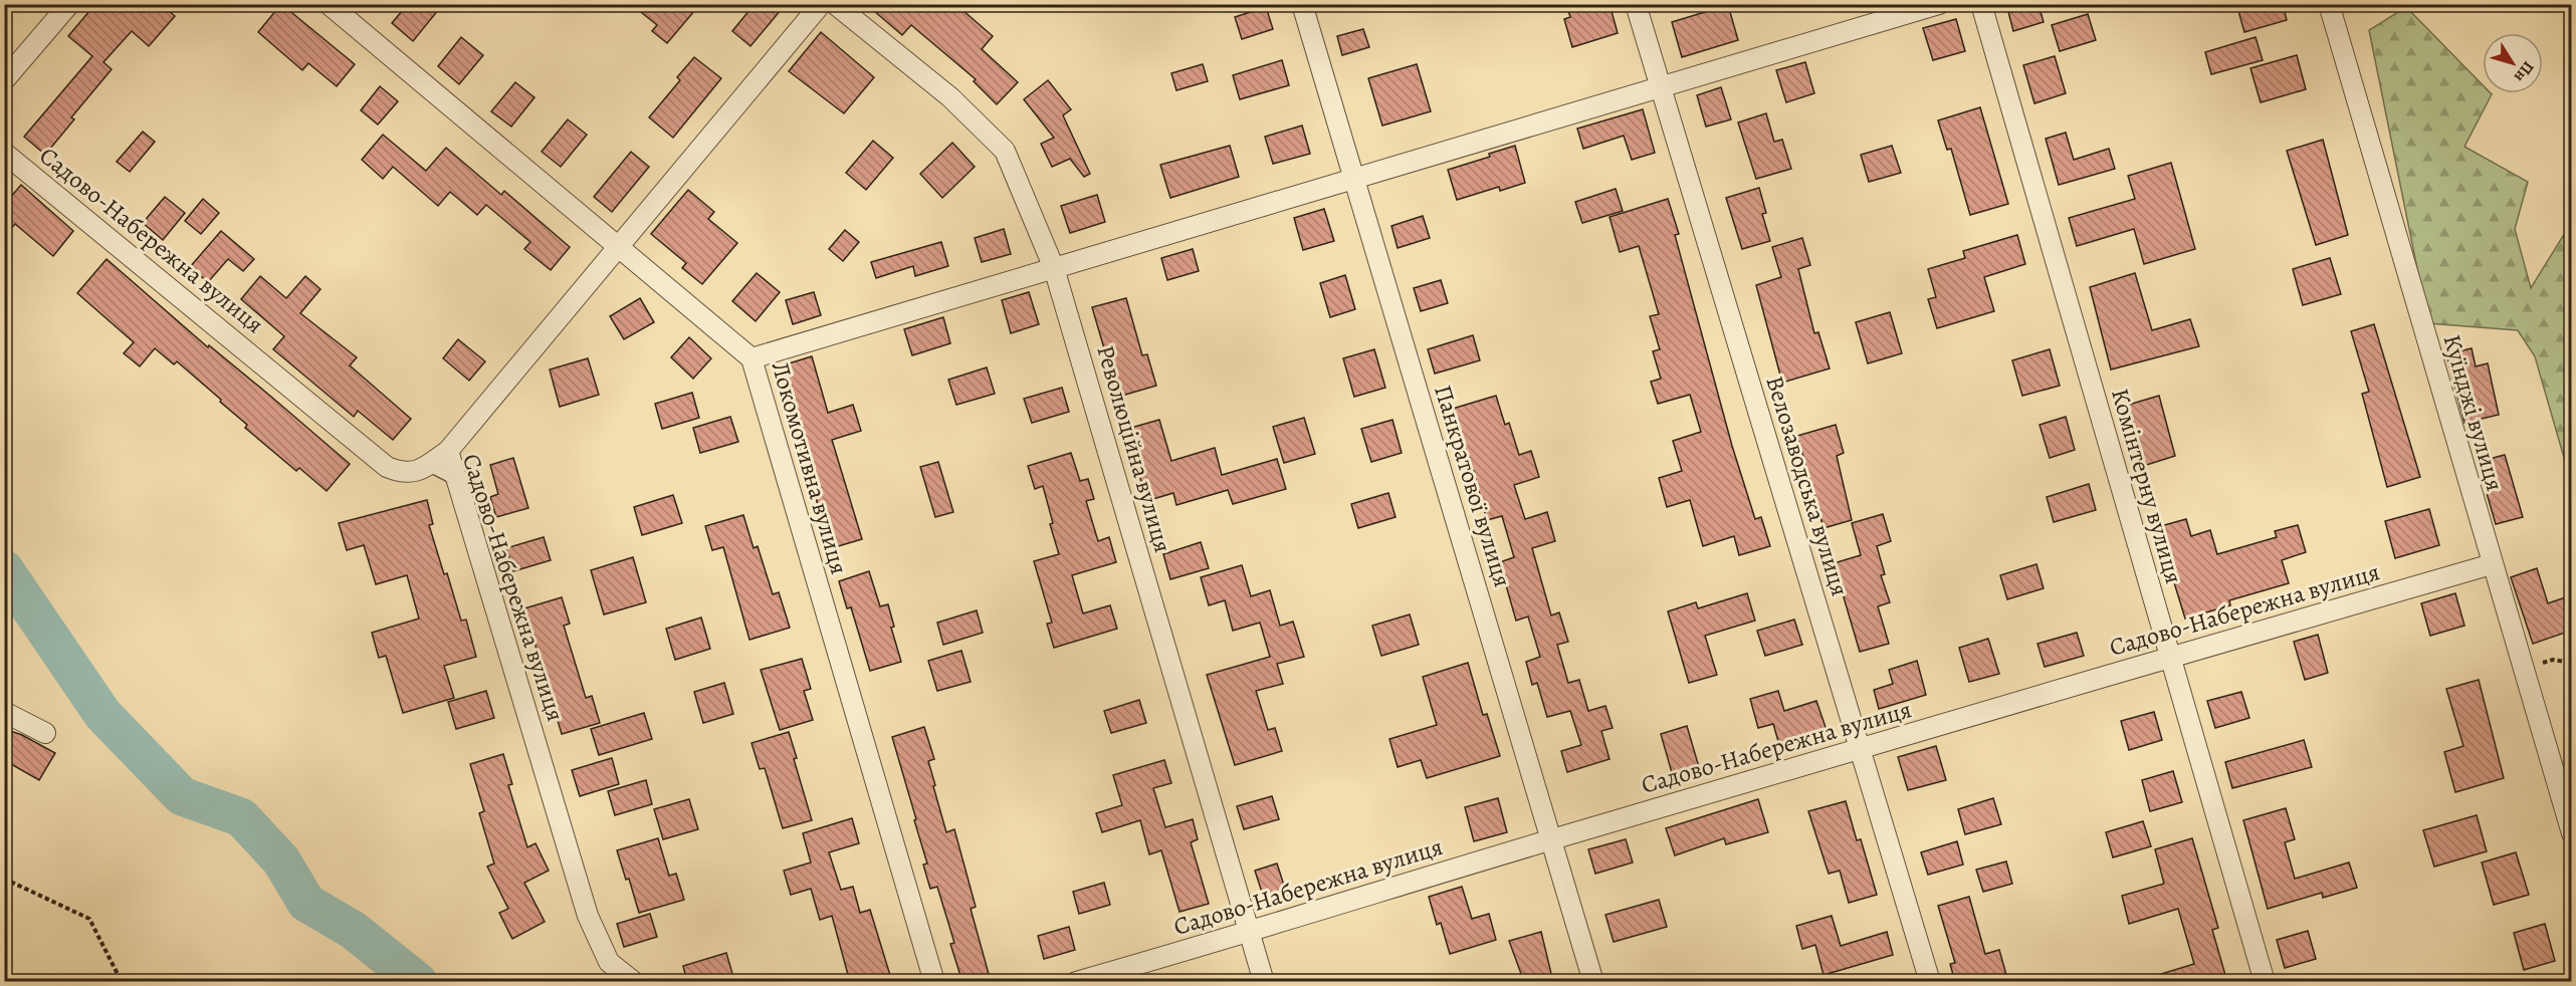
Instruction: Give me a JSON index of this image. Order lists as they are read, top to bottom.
{
  "streets": {
    "street": [
      "Садово-Набережна вулиця",
      "Куїнджі вулиця",
      "Революційна вулиця",
      "Локомотивна вулиця",
      "Панкратової вулиця",
      "Велозаводська вулиця",
      "Комінтерну вулиця"
    ]
  },
  "crossings": [
    ["Садово-Набережна вулиця", "Куїнджі вулиця"],
    ["Садово-Набережна вулиця", "Революційна вулиця"],
    ["Садово-Набережна вулиця", "Панкратової вулиця"],
    ["Садово-Набережна вулиця", "Велозаводська вулиця"],
    ["Садово-Набережна вулиця", "Комінтерну вулиця"]
  ],
  "north": "bottom right"
}
